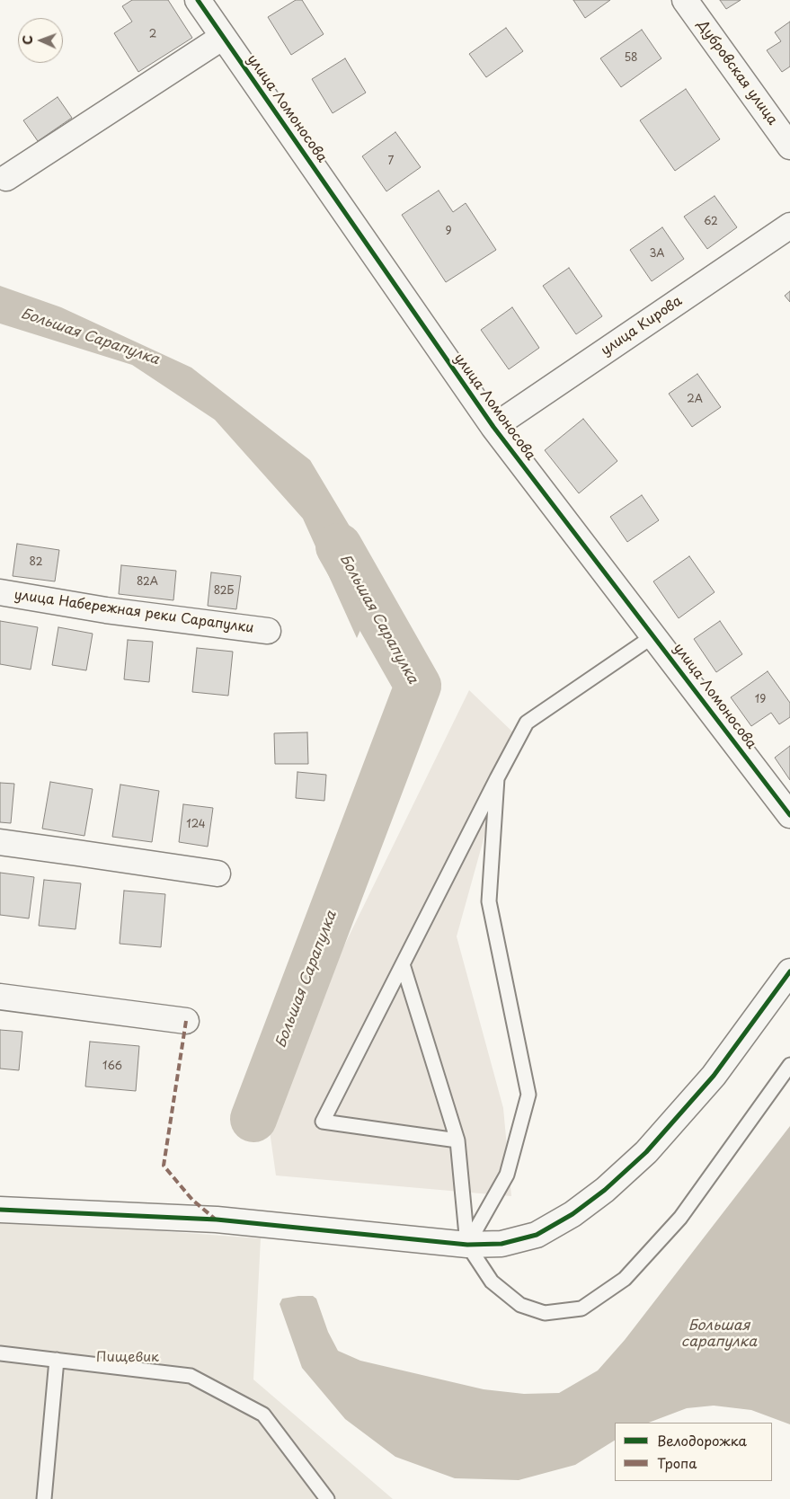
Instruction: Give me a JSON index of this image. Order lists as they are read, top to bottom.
{
  "streets": {
    "street": [
      "Дубровская улица",
      "улица Ломоносова",
      "улица Кирова",
      "улица Набережная реки Сарапулки"
    ]
  },
  "crossings": [
    ["улица Ломоносова", "улица Кирова"]
  ],
  "water": ["Большая Сарапулка", "Большая сарапулка"],
  "parks": ["Пищевик"],
  "house_numbers": [
    "2",
    "58",
    "7",
    "62",
    "9",
    "3А",
    "2А",
    "82",
    "82А",
    "82Б",
    "19",
    "124",
    "166"
  ],
  "legend": ["Велодорожка", "Тропа"],
  "north": "left"
}
